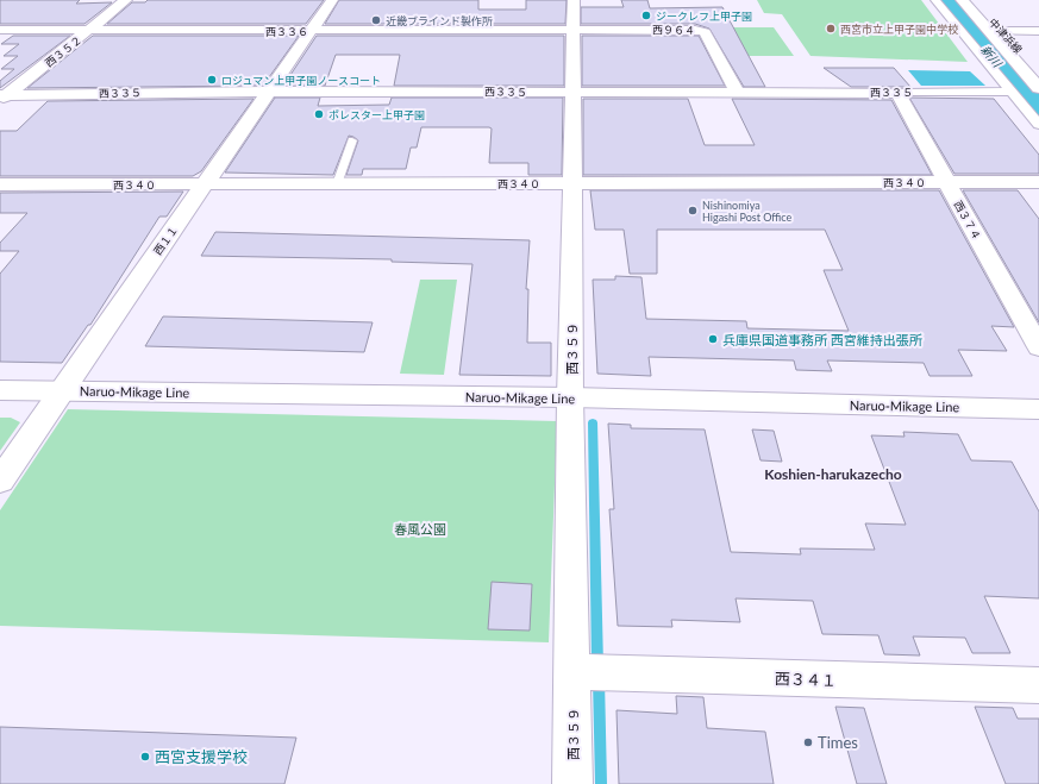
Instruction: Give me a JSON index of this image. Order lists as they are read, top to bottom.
{
  "streets": {
    "street": [
      "西９６４",
      "西３３６",
      "中津浜線",
      "西３５２",
      "西３３５",
      "西３４０",
      "西３７４",
      "西１１",
      "西３５９",
      "Naruo-Mikage Line",
      "西３４１"
    ]
  },
  "crossings": [
    ["西９６４", "西３３６"],
    ["西９６４", "西３３５"],
    ["西９６４", "西３５９"],
    ["西３３６", "西３５２"],
    ["西３３６", "西１１"],
    ["西３３６", "西３５９"],
    ["西３５２", "西３３５"],
    ["西３３５", "西３７４"],
    ["西３３５", "西１１"],
    ["西３３５", "西３５９"],
    ["西３４０", "西３７４"],
    ["西３４０", "西１１"],
    ["西３４０", "西３５９"],
    ["西１１", "Naruo-Mikage Line"],
    ["西３５９", "Naruo-Mikage Line"],
    ["西３５９", "西３４１"]
  ],
  "districts": ["Koshien-harukazecho"],
  "water": ["新川"],
  "parks": ["春風公園"],
  "places": [
    "ジークレフ上甲子園",
    "近畿ブラインド製作所",
    "西宮市立上甲子園中学校",
    "ロジュマン上甲子園ノースコート",
    "ポレスター上甲子園",
    "Nishinomiya Higashi Post Office",
    "兵庫県国道事務所 西宮維持出張所",
    "Times",
    "西宮支援学校"
  ]
}
